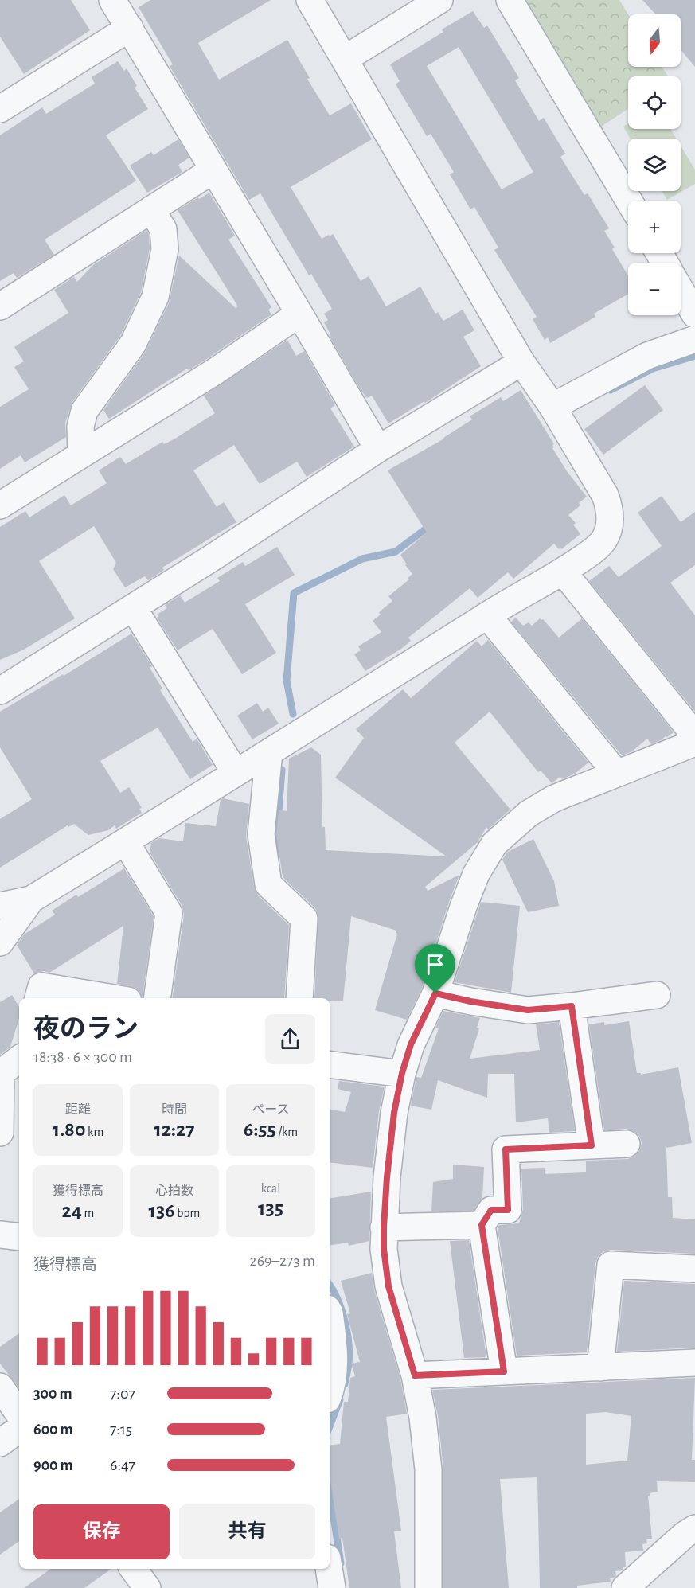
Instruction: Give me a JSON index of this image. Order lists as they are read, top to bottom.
{
  "north": "bottom",
  "page": {
    "map_buttons": ["+", "−"],
    "heading": ["夜のラン", "18:38 · 6 × 300 m"],
    "stats": [
      ["距離", "1.80 km"],
      ["時間", "12:27"],
      ["ペース", "6:55 /km"],
      ["獲得標高", "24 m"],
      ["心拍数", "136 bpm"],
      ["kcal", "135"]
    ],
    "chart": ["獲得標高", "269–273 m"],
    "list": [
      {
        "name": "300 m",
        "note": "7:07"
      },
      {
        "name": "600 m",
        "note": "7:15"
      },
      {
        "name": "900 m",
        "note": "6:47"
      }
    ],
    "buttons": ["保存", "共有"]
  }
}
